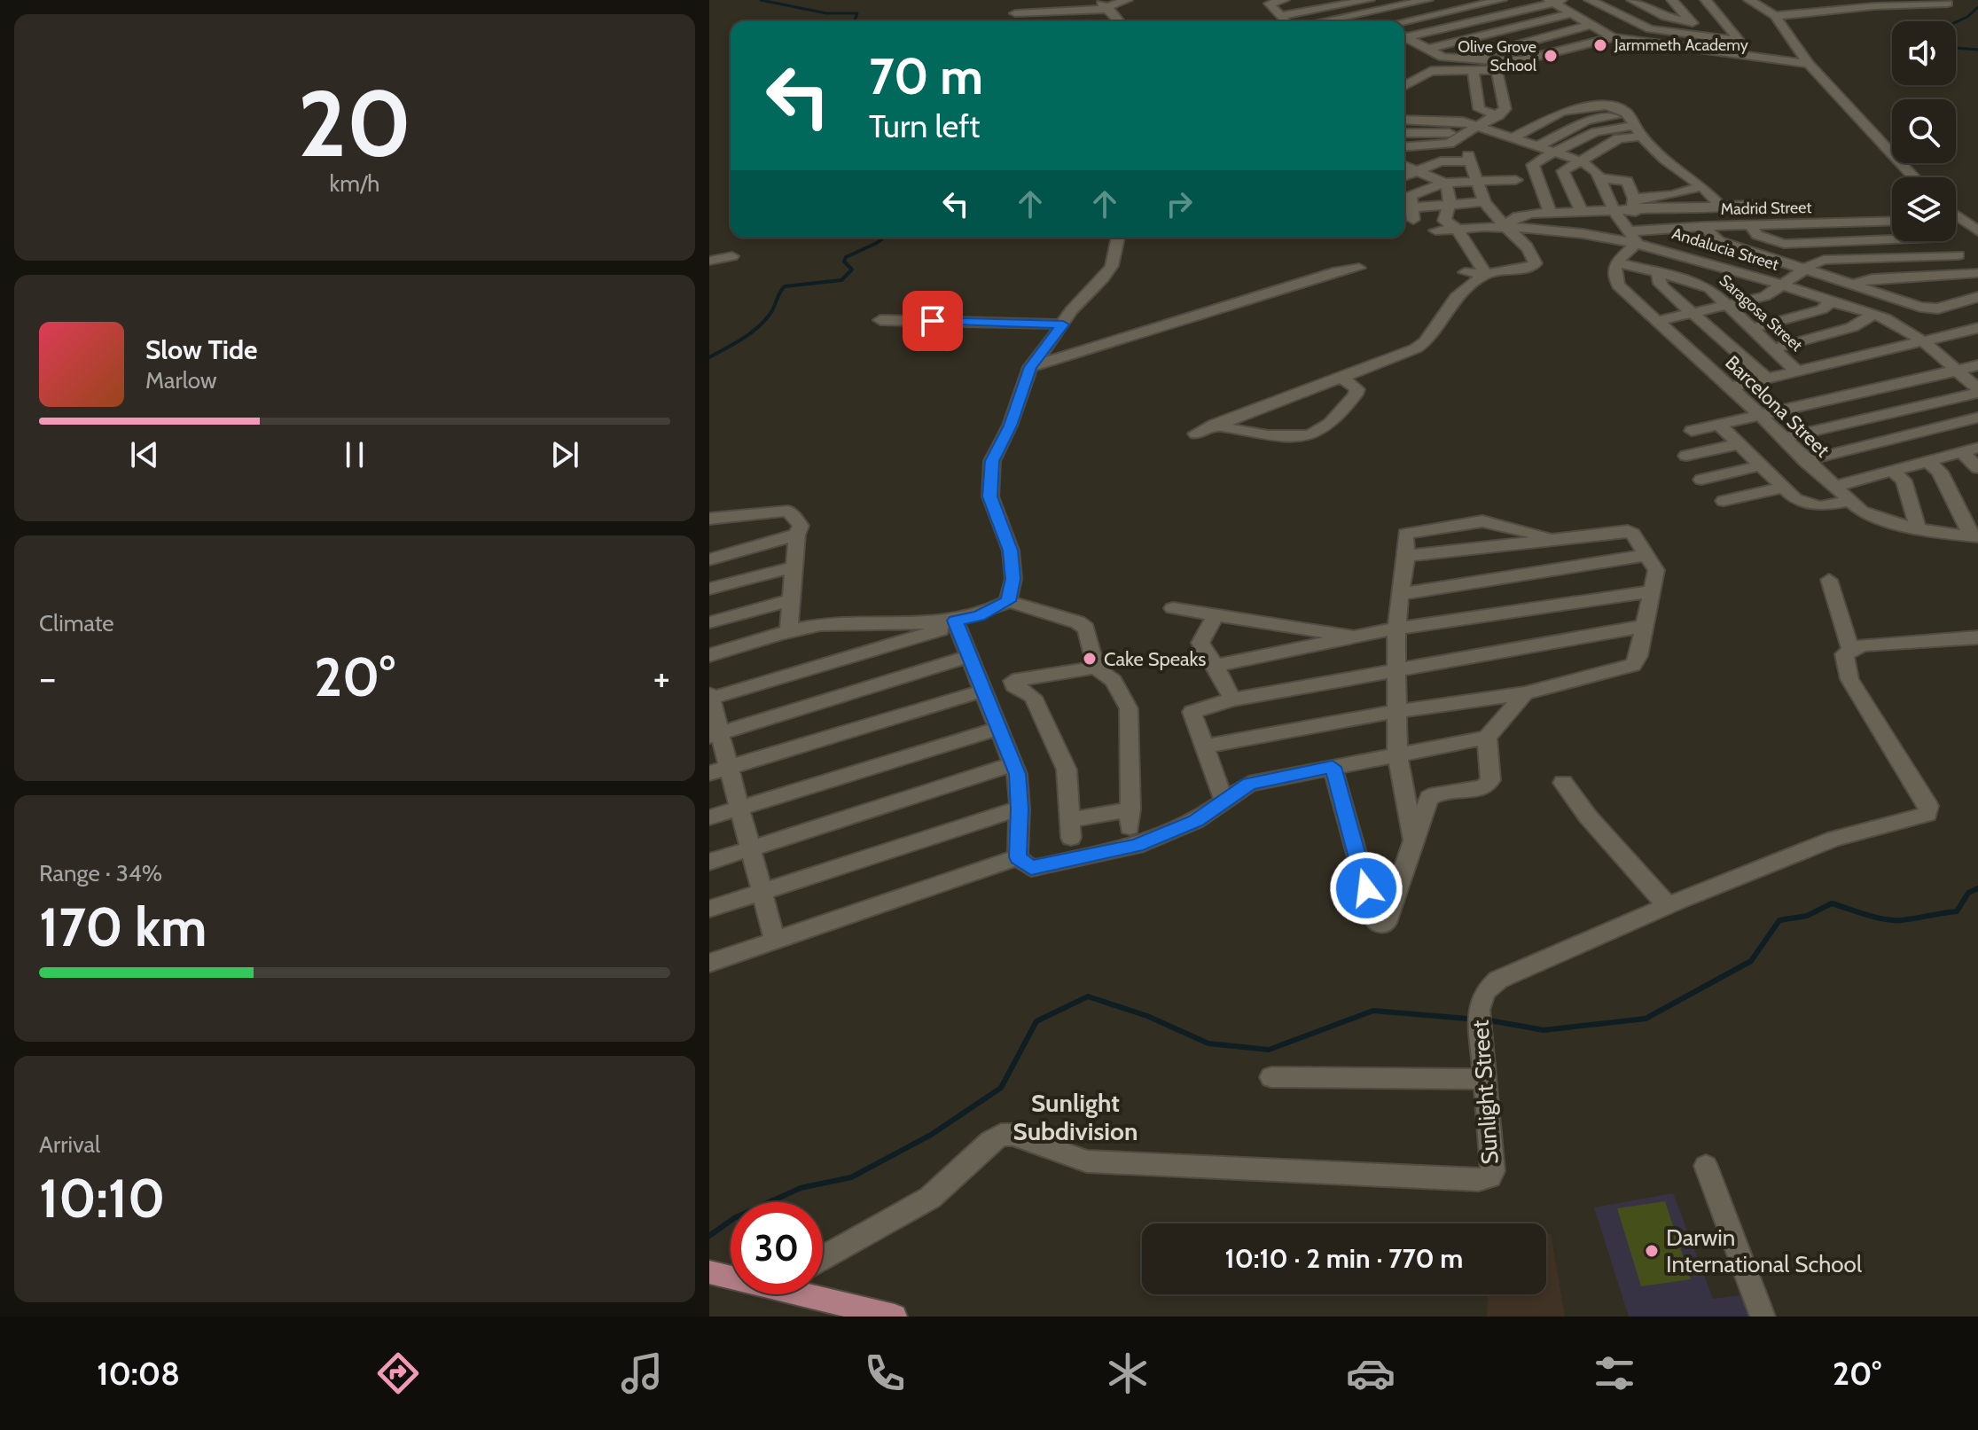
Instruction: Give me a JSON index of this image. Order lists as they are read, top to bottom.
{
  "streets": {
    "street": [
      "Madrid Street",
      "Andalucia Street",
      "Saragosa Street",
      "Barcelona Street",
      "Sunlight Street"
    ]
  },
  "crossings": [
    ["Madrid Street", "Andalucia Street"],
    ["Saragosa Street", "Barcelona Street"]
  ],
  "districts": ["Sunlight Subdivision"],
  "places": [
    "Jarmmeth Academy",
    "Olive Grove School",
    "Cake Speaks",
    "Darwin International School"
  ],
  "page": {
    "tile": [
      ["20", "km/h"],
      "Climate",
      ["Range · 34%", "170 km"],
      ["Arrival", "10:10"]
    ],
    "turn": ["70 m", "Turn left"],
    "song": ["Slow Tide", "Marlow"],
    "heat": ["−", "20°", "+"],
    "limit": "30",
    "trip": "10:10 · 2 min · 770 m",
    "tabs": ["10:08", "20°"]
  }
}
